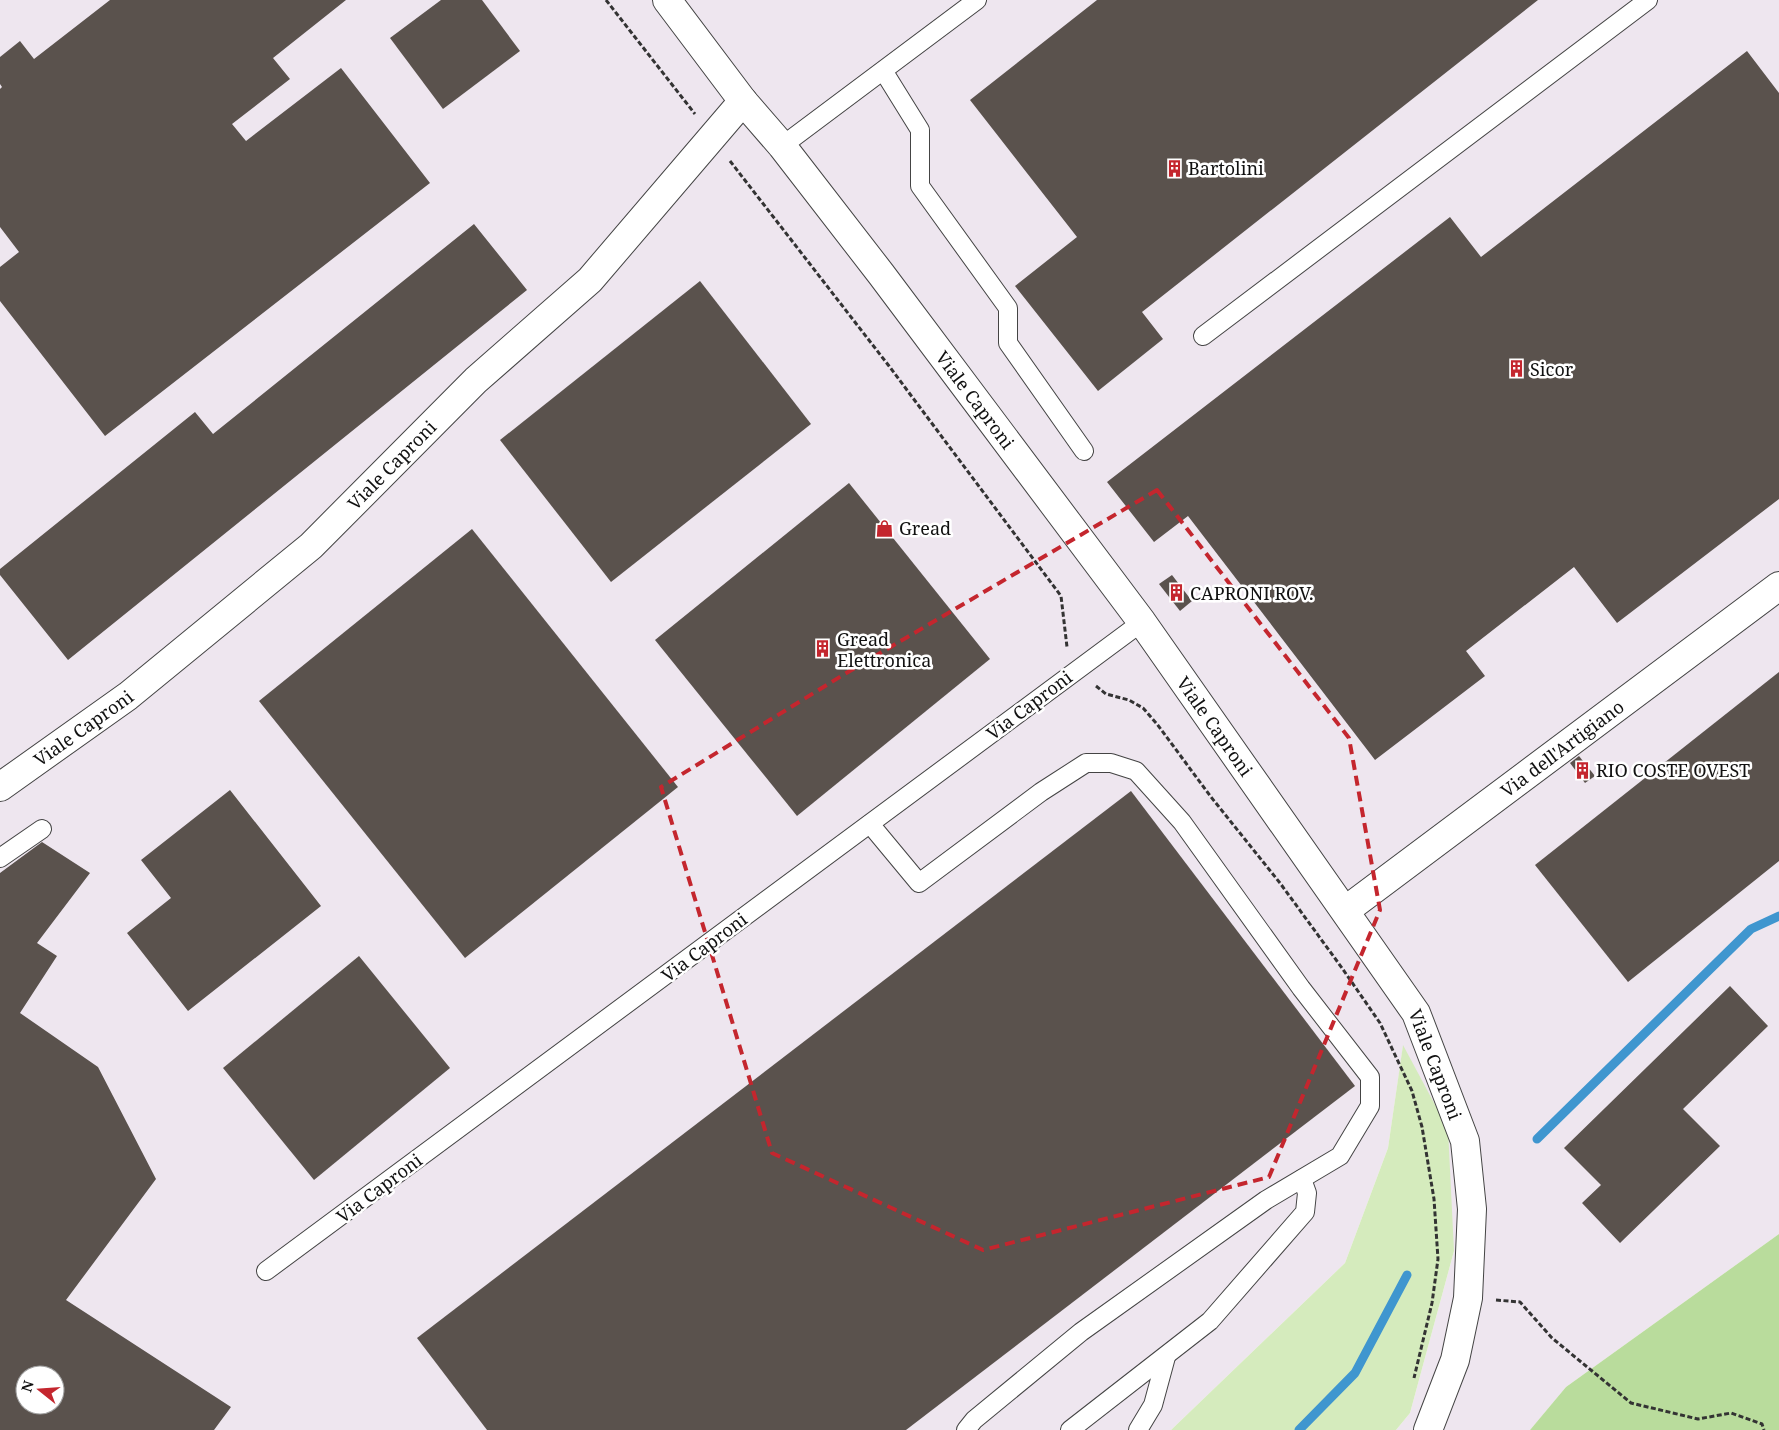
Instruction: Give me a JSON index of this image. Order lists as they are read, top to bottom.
{
  "streets": {
    "street": ["Viale Caproni", "Via dell'Artigiano"],
    "lane": ["Via Caproni"]
  },
  "crossings": [
    ["Viale Caproni", "Via Caproni"],
    ["Viale Caproni", "Via dell'Artigiano"]
  ],
  "places": {
    "building": [
      "Bartolini",
      "Sicor",
      "CAPRONI ROV.",
      "Gread Elettronica",
      "RIO COSTE OVEST"
    ],
    "shop": ["Gread"]
  },
  "north": "left"
}
